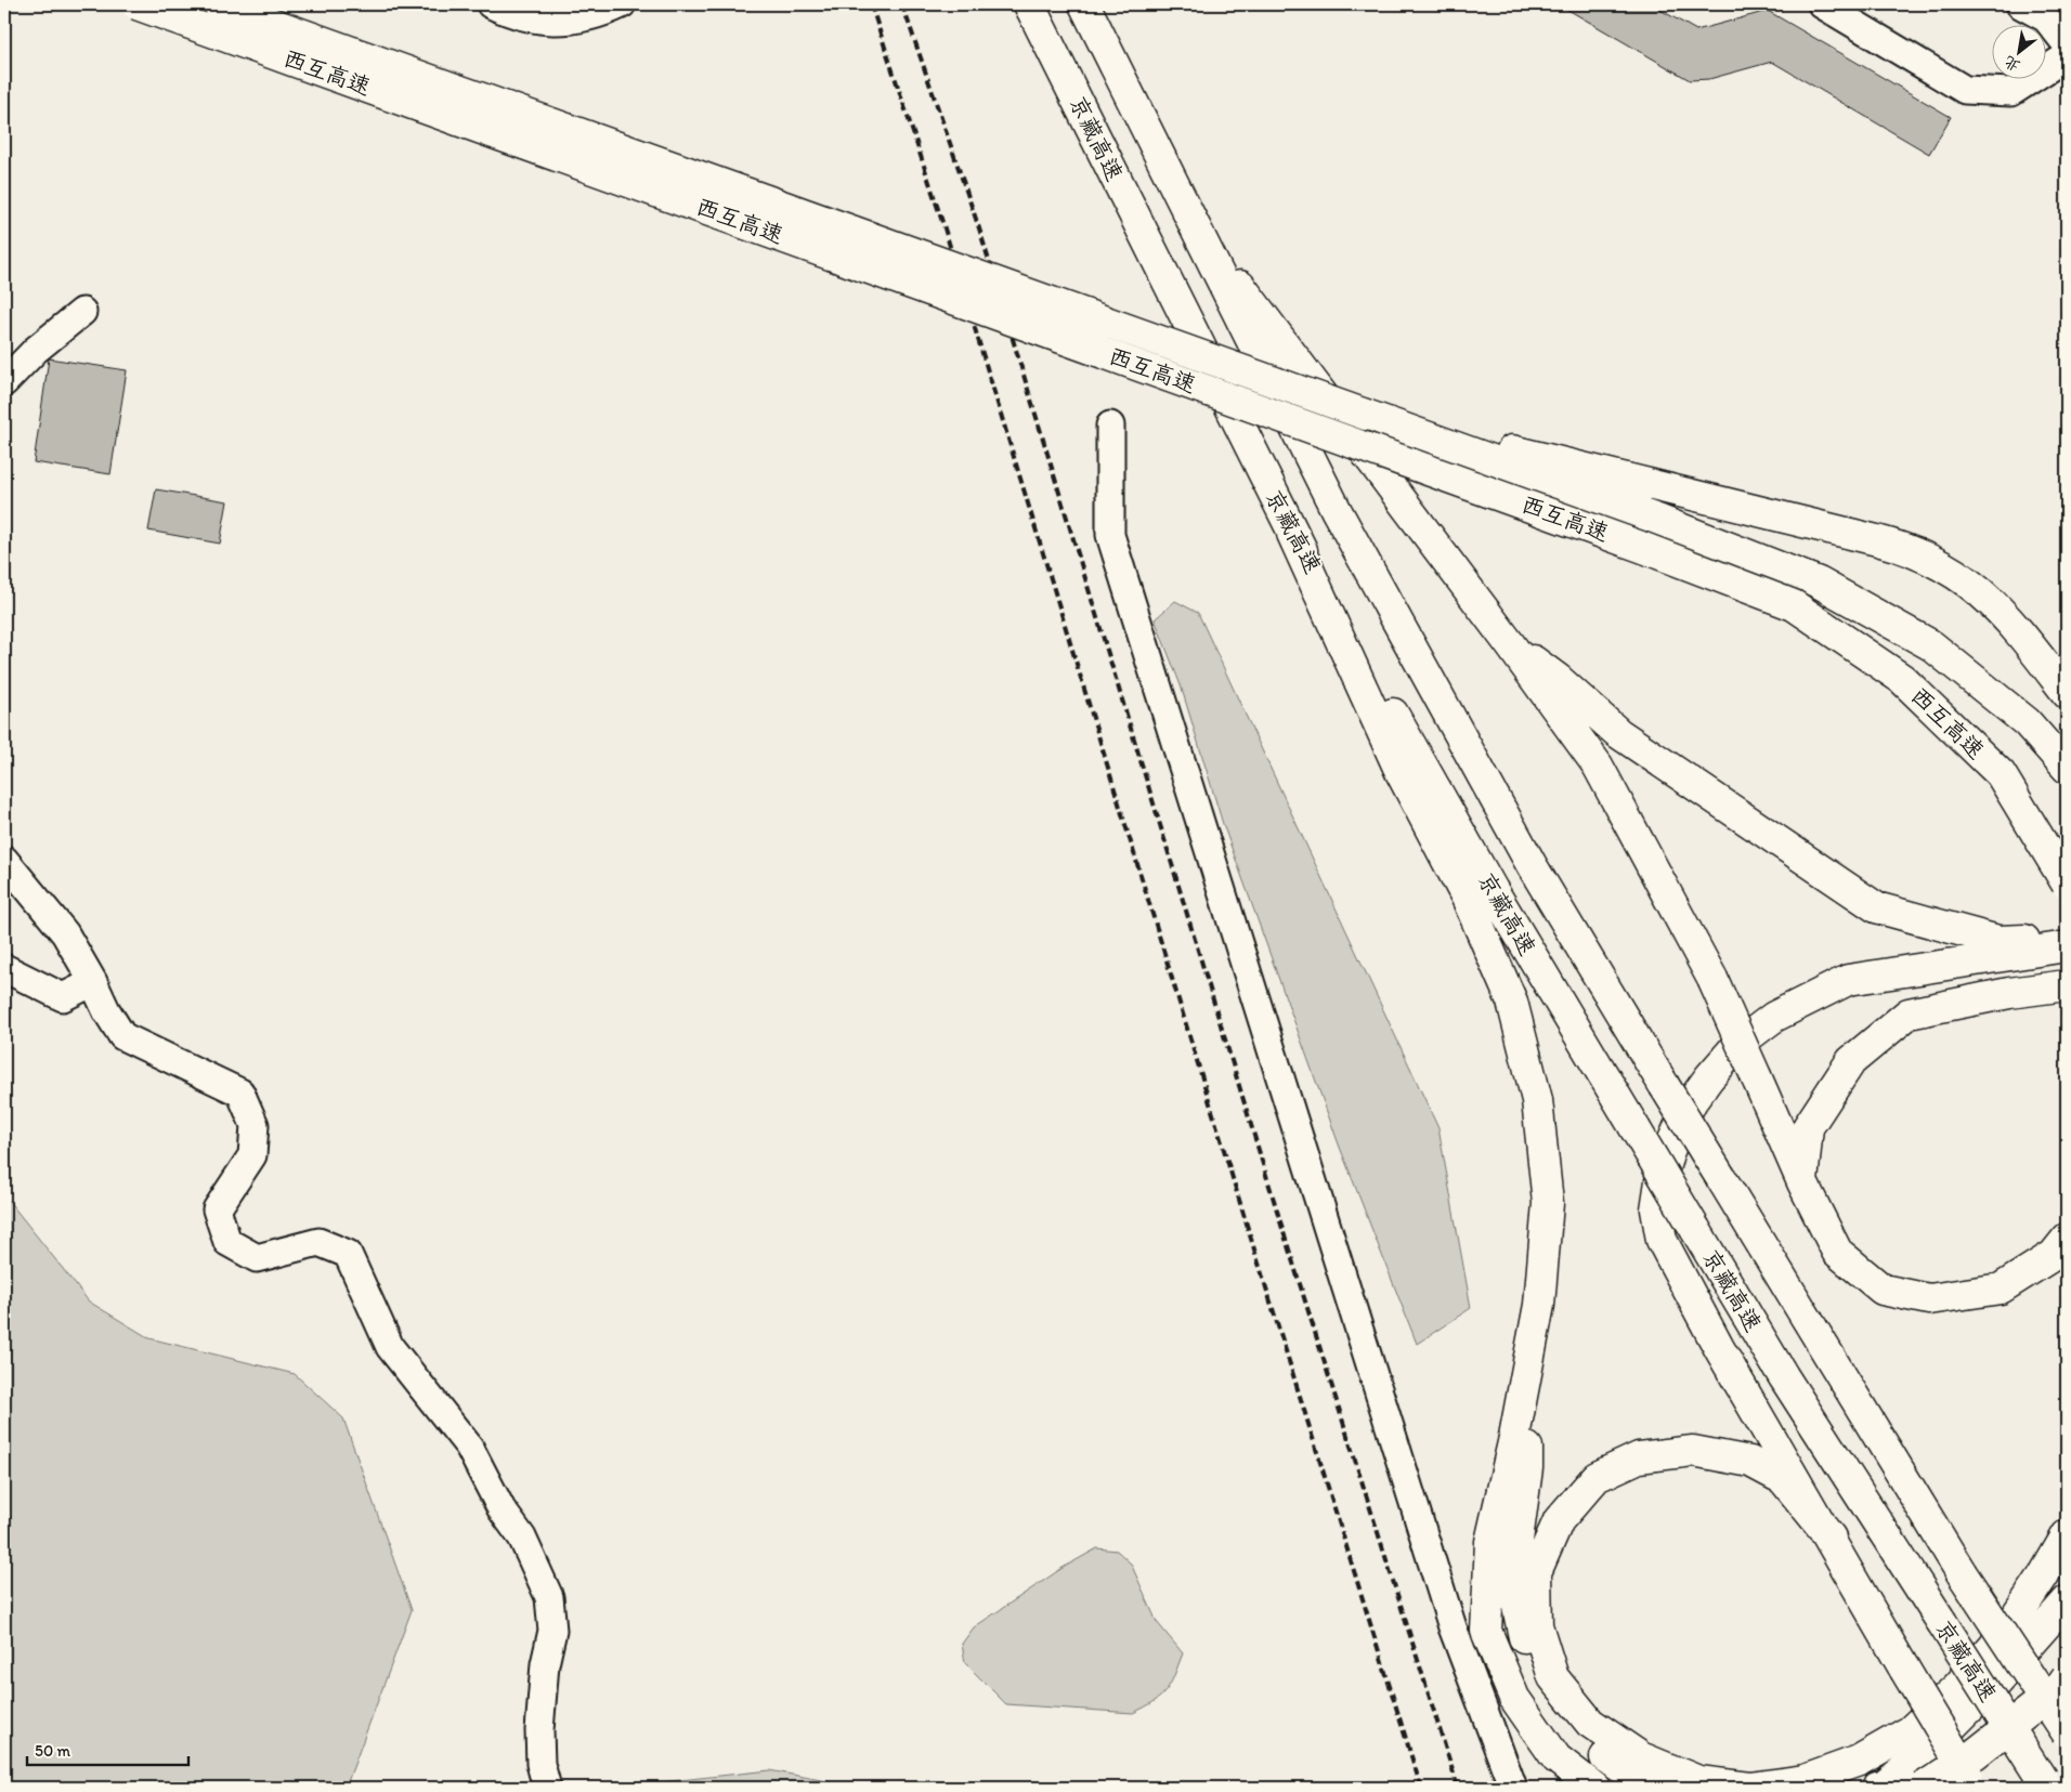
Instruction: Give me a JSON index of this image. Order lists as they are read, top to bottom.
{
  "streets": {
    "highway": ["西互高速", "京藏高速"]
  },
  "scale_bar": "50 m",
  "north": "bottom left"
}
